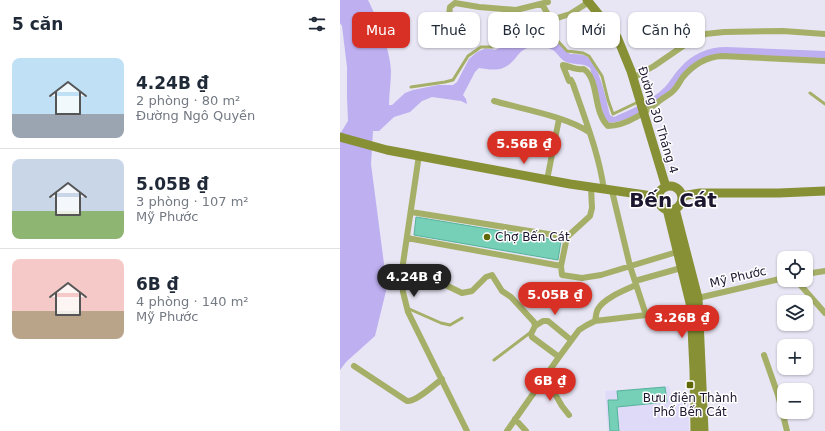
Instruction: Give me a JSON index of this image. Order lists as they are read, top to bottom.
{
  "streets": {
    "main road": ["Đường 30 Tháng 4"],
    "street": ["Mỹ Phước"]
  },
  "districts": ["Bến Cát"],
  "places": {
    "other": ["Chợ Bến Cát"],
    "transit": ["Bưu điện Thành Phố Bến Cát"]
  },
  "page": {
    "heading": "5 căn",
    "chip": [
      "Mua",
      "Thuê",
      "Bộ lọc",
      "Mới",
      "Căn hộ"
    ],
    "list": [
      {
        "name": "4.24B ₫",
        "note": "2 phòng · 80 m² · Đường Ngô Quyền"
      },
      {
        "name": "5.05B ₫",
        "note": "3 phòng · 107 m² · Mỹ Phước"
      },
      {
        "name": "6B ₫",
        "note": "4 phòng · 140 m² · Mỹ Phước"
      }
    ],
    "price": [
      "5.56B ₫",
      "4.24B ₫",
      "5.05B ₫",
      "3.26B ₫",
      "6B ₫"
    ],
    "map_buttons": ["+", "−"]
  }
}
